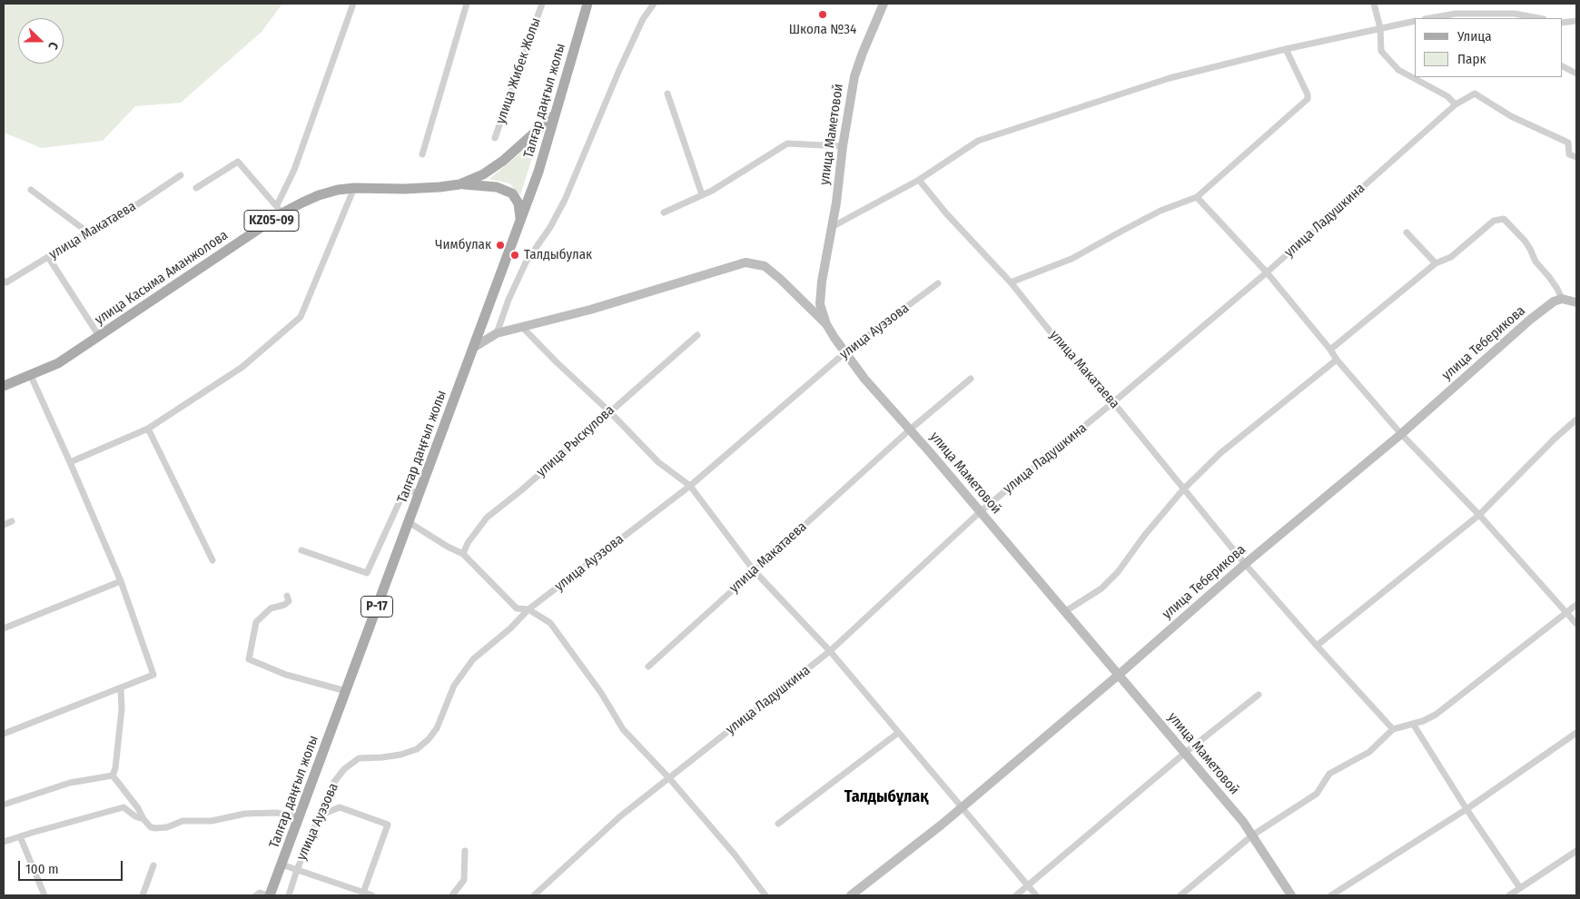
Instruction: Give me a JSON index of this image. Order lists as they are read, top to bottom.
{
  "streets": {
    "main road": [
      "Талғар даңғыл жолы",
      "KZ05-09",
      "улица Касыма Аманжолова",
      "P-17"
    ],
    "street": [
      "улица Жибек Жолы",
      "улица Маметовой",
      "улица Ладушкина",
      "улица Макатаева",
      "улица Ауэзова",
      "улица Теберикова",
      "улица Рыскулова"
    ]
  },
  "crossings": [
    ["Талғар даңғыл жолы", "улица Касыма Аманжолова"],
    ["улица Маметовой", "улица Ладушкина"],
    ["улица Маметовой", "улица Макатаева"],
    ["улица Маметовой", "улица Ауэзова"],
    ["улица Маметовой", "улица Теберикова"],
    ["улица Ладушкина", "улица Макатаева"],
    ["улица Макатаева", "улица Теберикова"]
  ],
  "districts": ["Талдыбұлақ"],
  "places": ["Школа №34", "Чимбулак", "Талдыбулак"],
  "legend": ["Улица", "Парк"],
  "scale_bar": "100 m",
  "north": "right"
}
